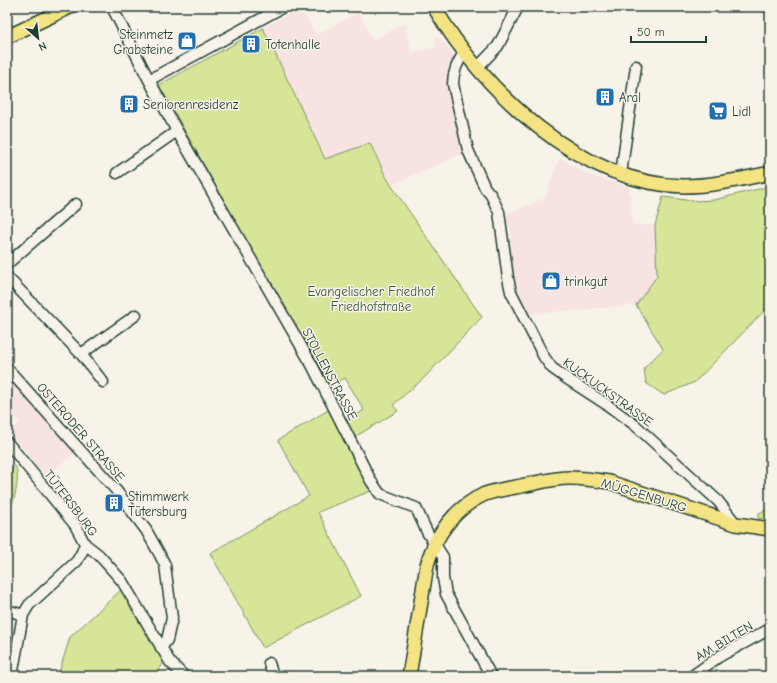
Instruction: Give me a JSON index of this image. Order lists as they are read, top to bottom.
{
  "streets": {
    "main road": ["MÜGGENBURG"],
    "street": [
      "STOLLENSTRASSE",
      "KUCKUCKSTRASSE",
      "OSTERODER STRASSE",
      "TÜTERSBURG",
      "AM BILTEN"
    ]
  },
  "crossings": [
    ["STOLLENSTRASSE", "MÜGGENBURG"],
    ["KUCKUCKSTRASSE", "MÜGGENBURG"],
    ["OSTERODER STRASSE", "TÜTERSBURG"]
  ],
  "parks": ["Evangelischer Friedhof Friedhofstraße"],
  "places": {
    "shop": ["Steinmetz Grabsteine", "trinkgut"],
    "building": [
      "Totenhalle",
      "Aral",
      "Seniorenresidenz",
      "Stimmwerk Tütersburg"
    ],
    "supermarket": ["Lidl"]
  },
  "scale_bar": "50 m",
  "north": "bottom right"
}
